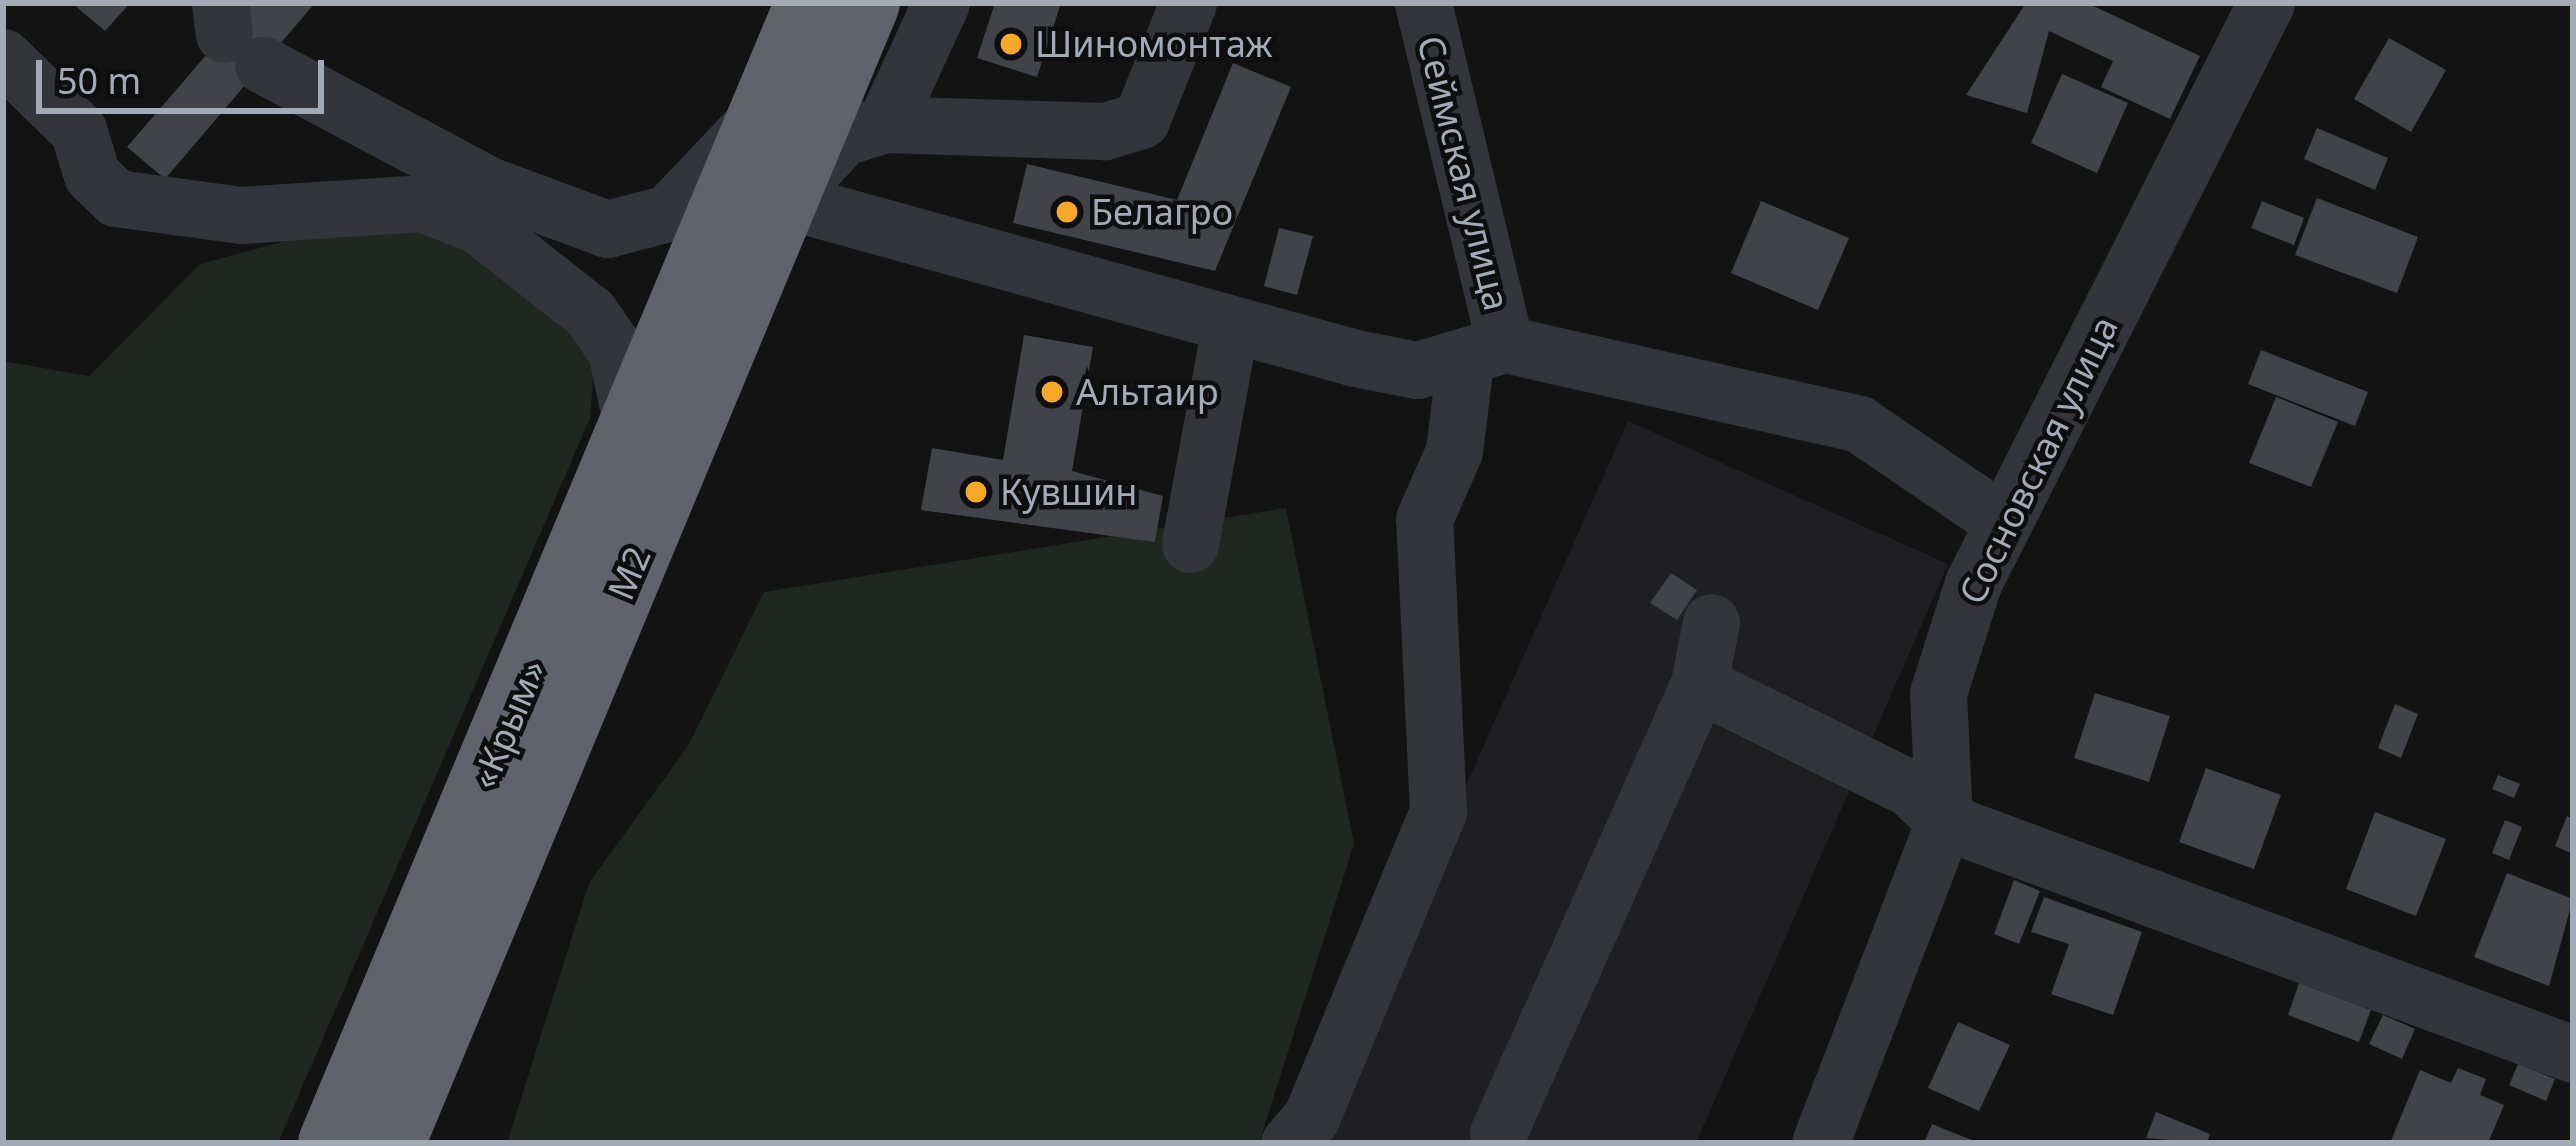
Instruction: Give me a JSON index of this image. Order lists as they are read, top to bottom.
{
  "streets": {
    "highway": ["М2", "«Крым»"],
    "street": ["Сеймская улица", "Сосновская улица"]
  },
  "places": [
    "Шиномонтаж",
    "Белагро",
    "Альтаир",
    "Кувшин"
  ],
  "scale_bar": "50 m"
}
